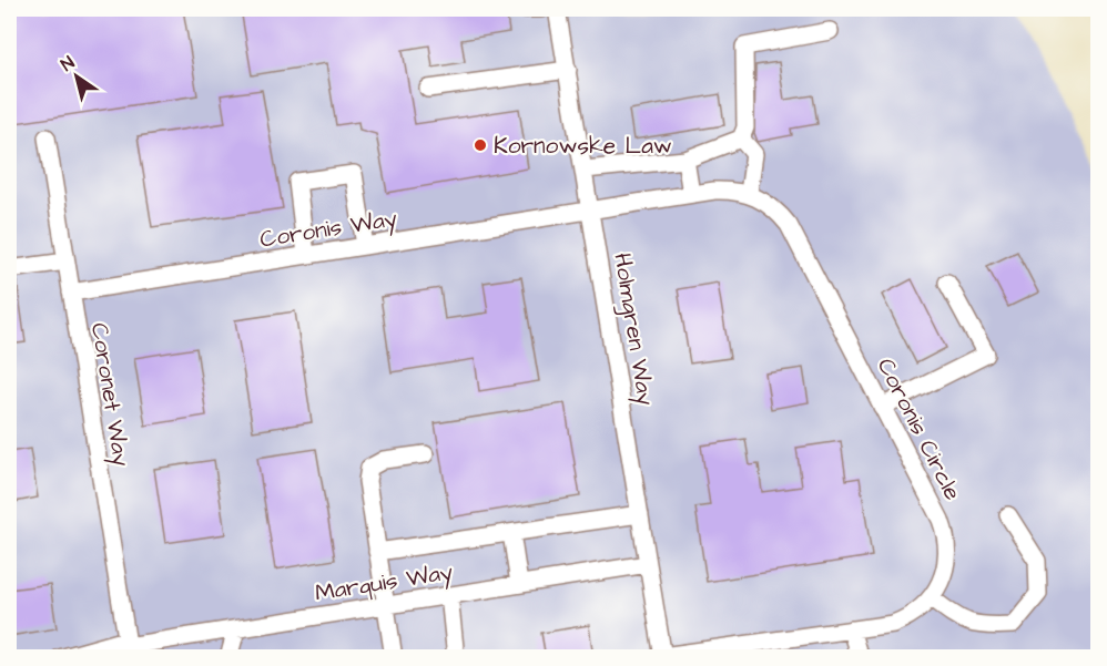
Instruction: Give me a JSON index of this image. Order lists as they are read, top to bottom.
{
  "streets": {
    "street": [
      "Coronis Way",
      "Holmgren Way",
      "Coronet Way",
      "Coronis Circle",
      "Marquis Way"
    ]
  },
  "crossings": [
    ["Coronis Way", "Holmgren Way"],
    ["Coronis Way", "Coronet Way"],
    ["Holmgren Way", "Coronis Circle"],
    ["Holmgren Way", "Marquis Way"],
    ["Coronet Way", "Marquis Way"]
  ],
  "places": ["Kornowske Law"],
  "north": "top left"
}
